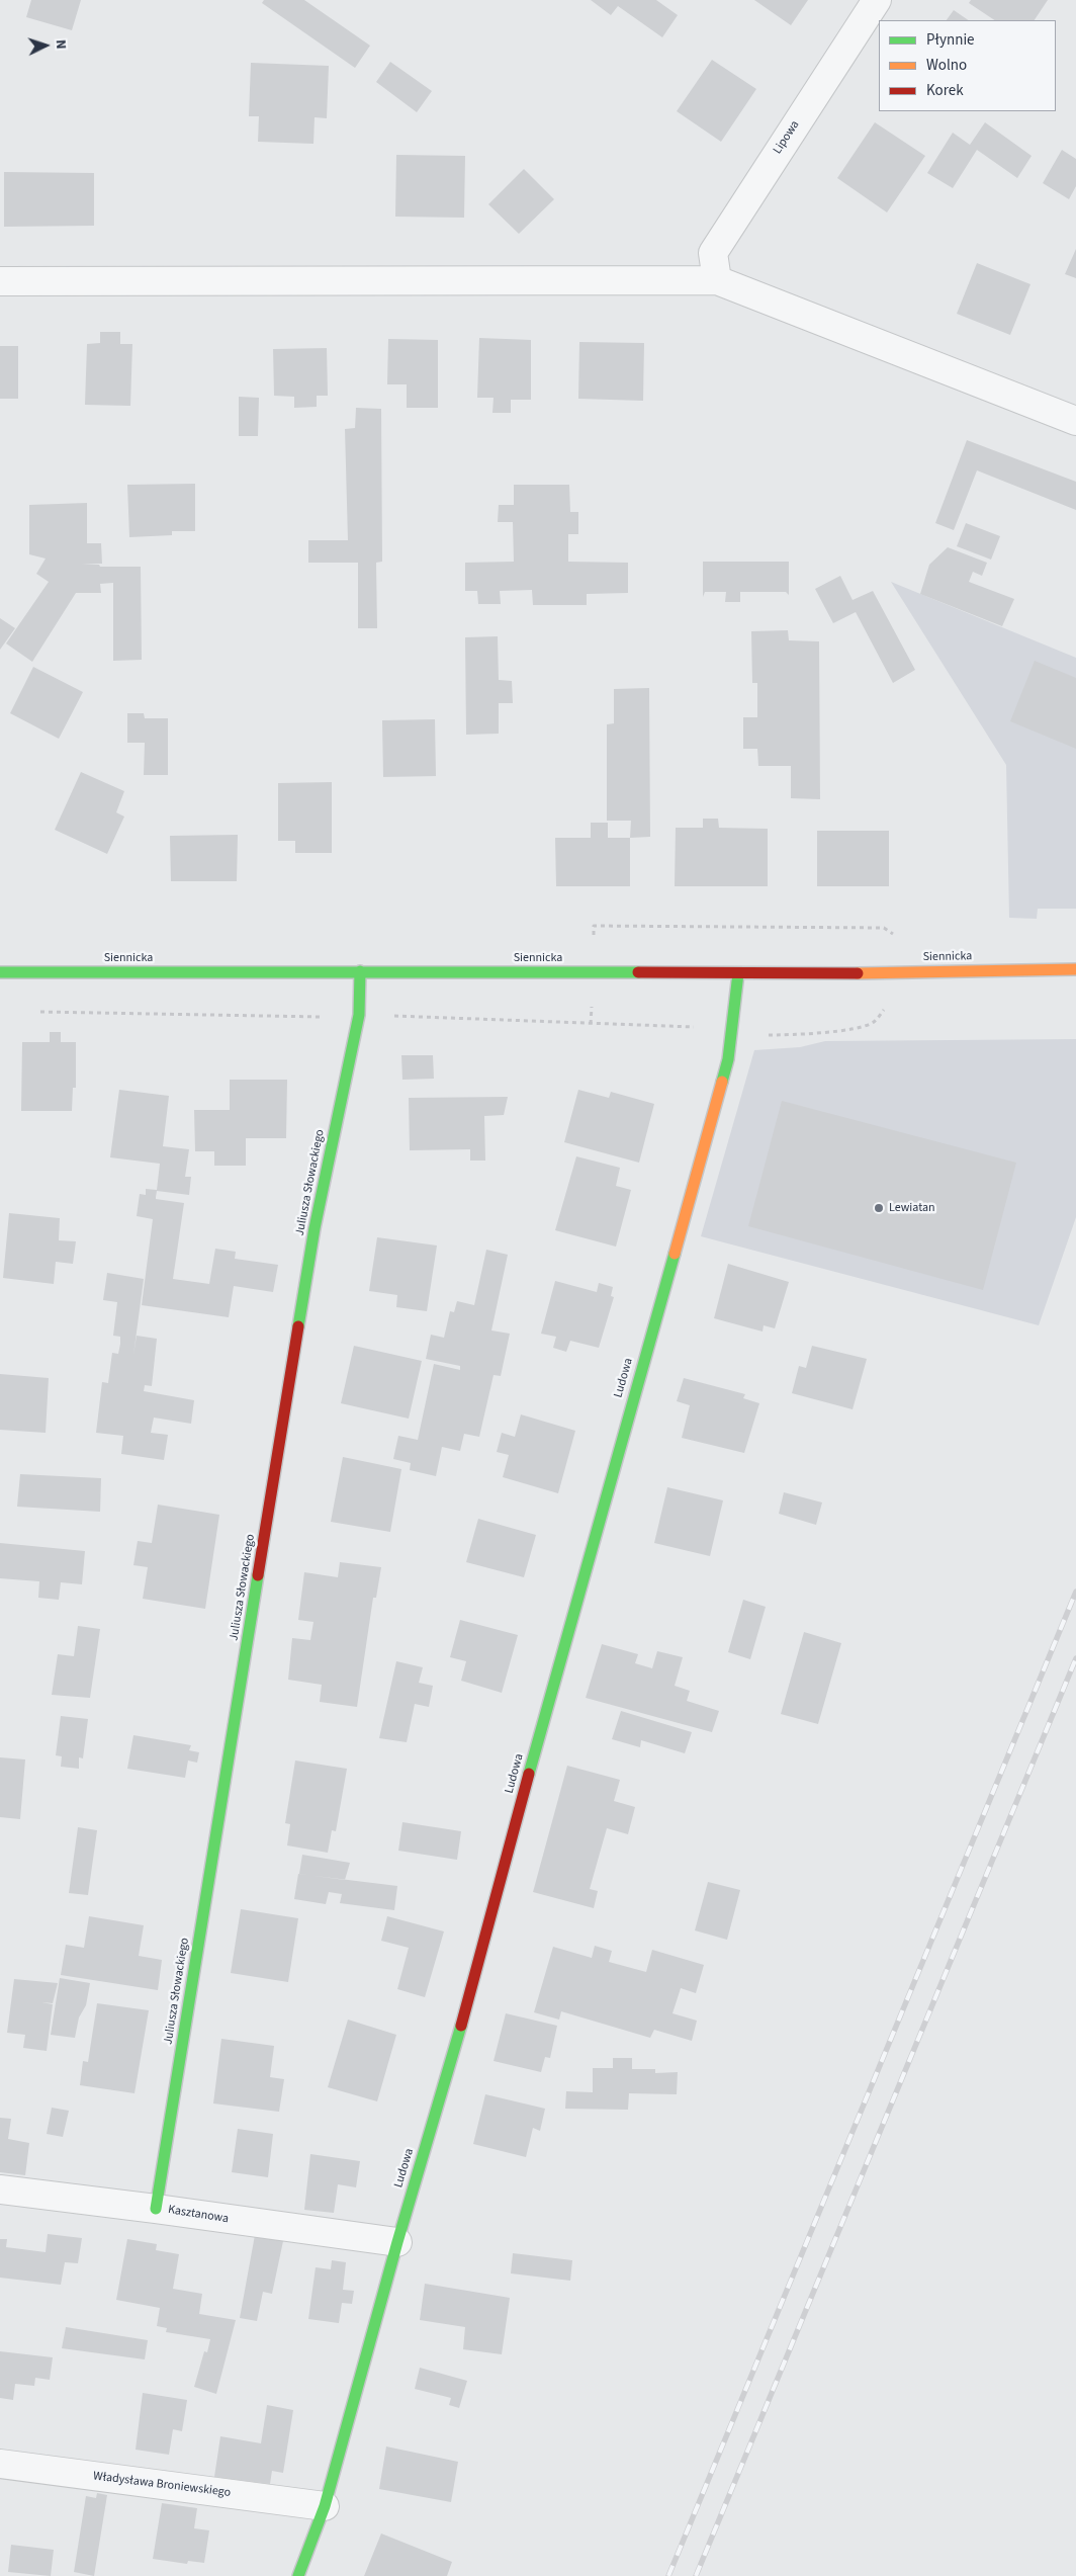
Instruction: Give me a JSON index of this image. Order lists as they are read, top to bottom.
{
  "streets": {
    "street": [
      "Lipowa",
      "Siennicka",
      "Juliusza Słowackiego",
      "Ludowa",
      "Kasztanowa",
      "Władysława Broniewskiego"
    ]
  },
  "crossings": [
    ["Siennicka", "Juliusza Słowackiego"],
    ["Siennicka", "Ludowa"],
    ["Juliusza Słowackiego", "Kasztanowa"],
    ["Ludowa", "Kasztanowa"],
    ["Ludowa", "Władysława Broniewskiego"]
  ],
  "places": ["Lewiatan"],
  "legend": ["Płynnie", "Wolno", "Korek"],
  "north": "right"
}
